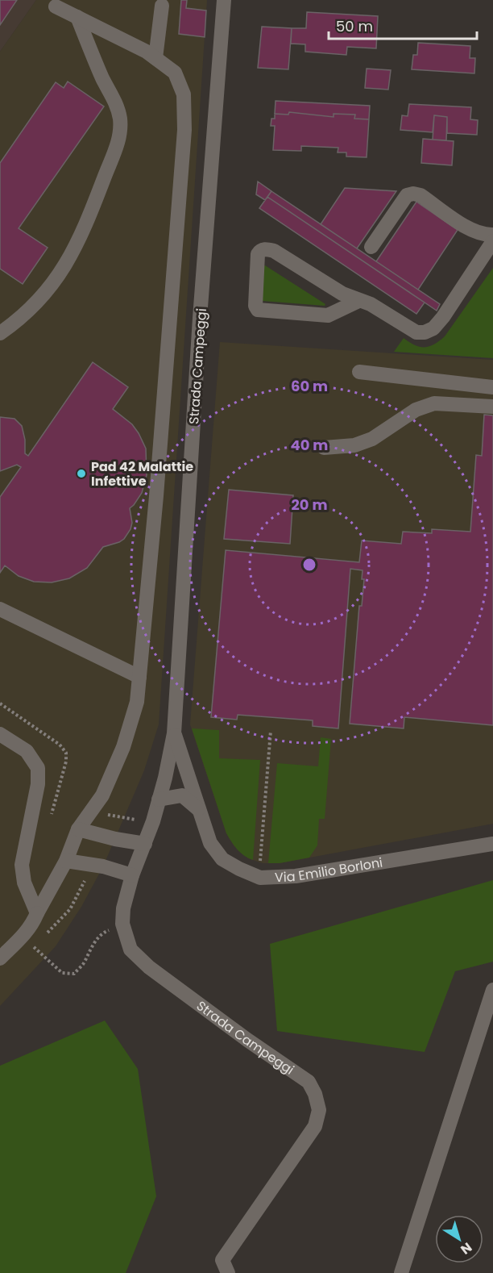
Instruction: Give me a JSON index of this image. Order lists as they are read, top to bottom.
{
  "streets": {
    "street": ["Strada Campeggi", "Via Emilio Borloni"]
  },
  "crossings": [
    ["Strada Campeggi", "Via Emilio Borloni"]
  ],
  "places": ["Pad 42 Malattie Infettive"],
  "scale_bar": "50 m",
  "north": "bottom right",
  "rings": ["60 m", "40 m", "20 m"]
}
